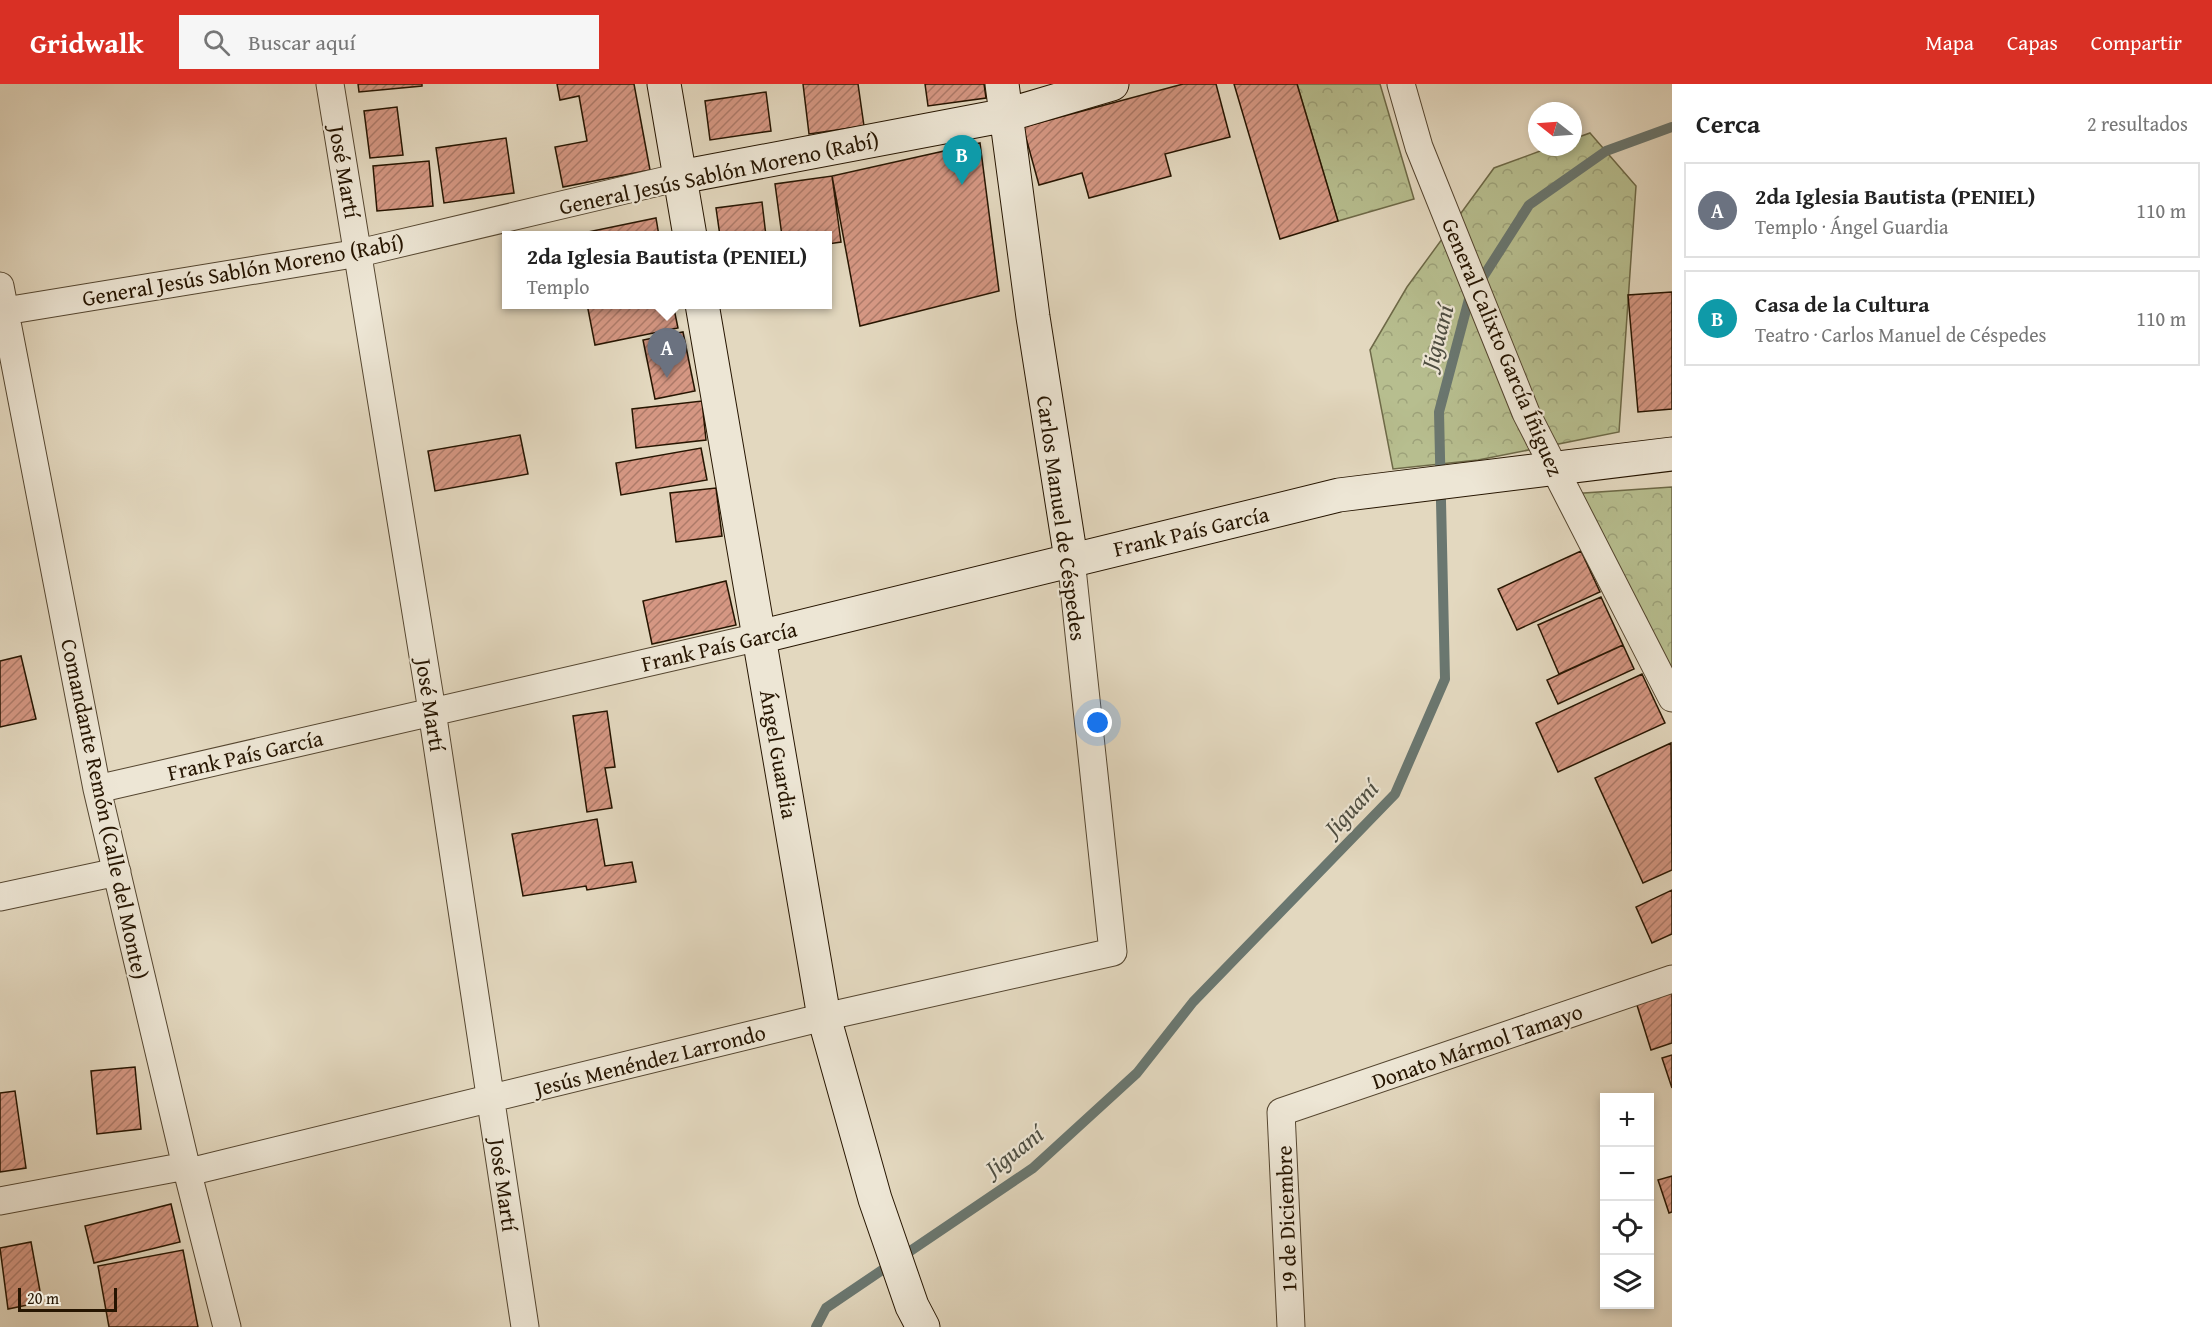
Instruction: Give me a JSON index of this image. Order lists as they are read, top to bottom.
{
  "streets": {
    "street": [
      "José Martí",
      "General Jesús Sablón Moreno (Rabí)",
      "General Calixto García Íñiguez",
      "Carlos Manuel de Céspedes",
      "Frank País García",
      "Ángel Guardia",
      "Comandante Remón (Calle del Monte)",
      "Donato Mármol Tamayo",
      "Jesús Menéndez Larrondo",
      "19 de Diciembre"
    ]
  },
  "crossings": [
    ["José Martí", "General Jesús Sablón Moreno (Rabí)"],
    ["José Martí", "Frank País García"],
    ["José Martí", "Jesús Menéndez Larrondo"],
    ["General Jesús Sablón Moreno (Rabí)", "Carlos Manuel de Céspedes"],
    ["General Jesús Sablón Moreno (Rabí)", "Comandante Remón (Calle del Monte)"],
    ["General Calixto García Íñiguez", "Frank País García"],
    ["Carlos Manuel de Céspedes", "Frank País García"],
    ["Carlos Manuel de Céspedes", "Jesús Menéndez Larrondo"],
    ["Frank País García", "Ángel Guardia"],
    ["Frank País García", "Comandante Remón (Calle del Monte)"],
    ["Ángel Guardia", "Jesús Menéndez Larrondo"],
    ["Comandante Remón (Calle del Monte)", "Jesús Menéndez Larrondo"],
    ["Donato Mármol Tamayo", "19 de Diciembre"]
  ],
  "water": ["Jiguaní"],
  "scale_bar": "20 m",
  "north": "left",
  "page": {
    "header": "Gridwalk",
    "search": "Buscar aquí",
    "nav": ["Mapa", "Capas", "Compartir"],
    "heading": ["Cerca", "2 resultados"],
    "pins": ["B", "A"],
    "list": [
      {
        "mark": "A",
        "name": "2da Iglesia Bautista (PENIEL)",
        "note": "Templo · Ángel Guardia",
        "value": "110 m"
      },
      {
        "mark": "B",
        "name": "Casa de la Cultura",
        "note": "Teatro · Carlos Manuel de Céspedes",
        "value": "110 m"
      }
    ],
    "popup": ["2da Iglesia Bautista (PENIEL)", "Templo"],
    "map_buttons": ["+", "−"],
    "scale": "20 m"
  }
}
